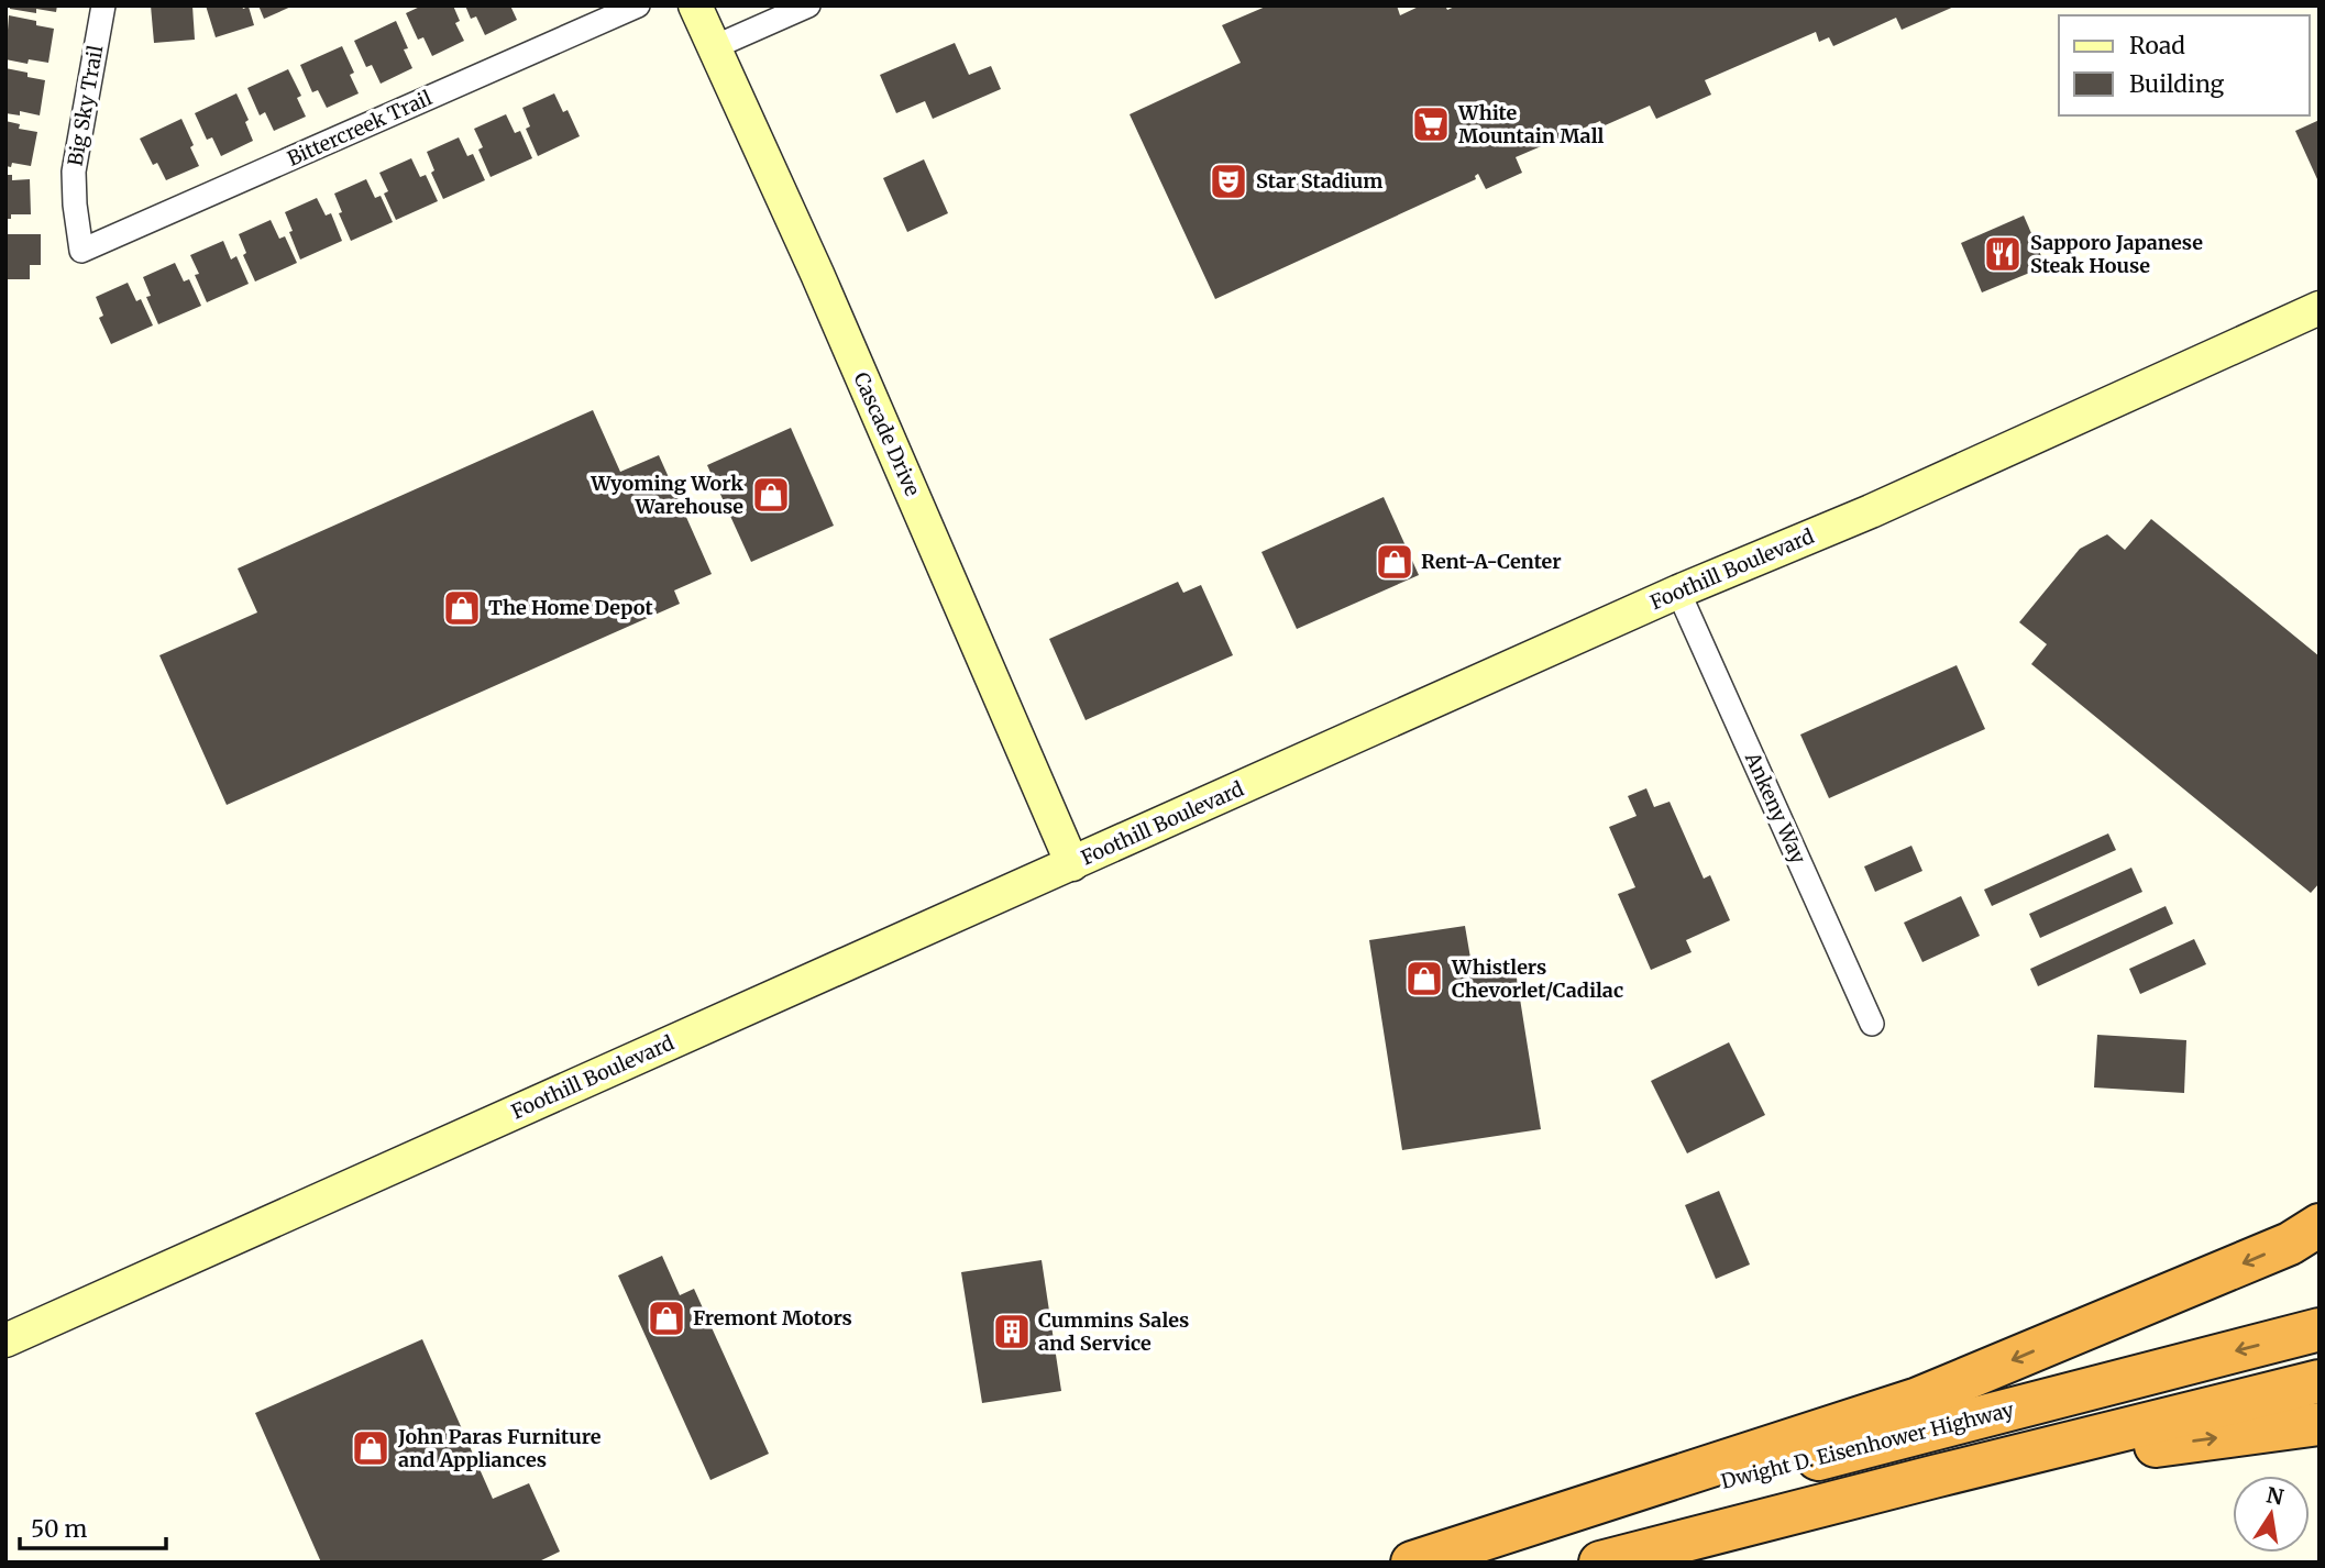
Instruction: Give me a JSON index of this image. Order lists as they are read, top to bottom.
{
  "streets": {
    "highway": ["Dwight D. Eisenhower Highway"],
    "street": [
      "Big Sky Trail",
      "Bittercreek Trail",
      "Cascade Drive",
      "Foothill Boulevard",
      "Ankeny Way"
    ]
  },
  "crossings": [
    ["Big Sky Trail", "Bittercreek Trail"],
    ["Cascade Drive", "Foothill Boulevard"],
    ["Foothill Boulevard", "Ankeny Way"]
  ],
  "places": {
    "supermarket": ["White Mountain Mall"],
    "theatre": ["Star Stadium"],
    "restaurant": ["Sapporo Japanese Steak House"],
    "shop": [
      "Wyoming Work Warehouse",
      "Rent-A-Center",
      "The Home Depot",
      "Whistlers Chevorlet/Cadilac",
      "Fremont Motors",
      "John Paras Furniture and Appliances"
    ],
    "building": ["Cummins Sales and Service"]
  },
  "legend": ["Road", "Building"],
  "scale_bar": "50 m",
  "north": "top"
}
